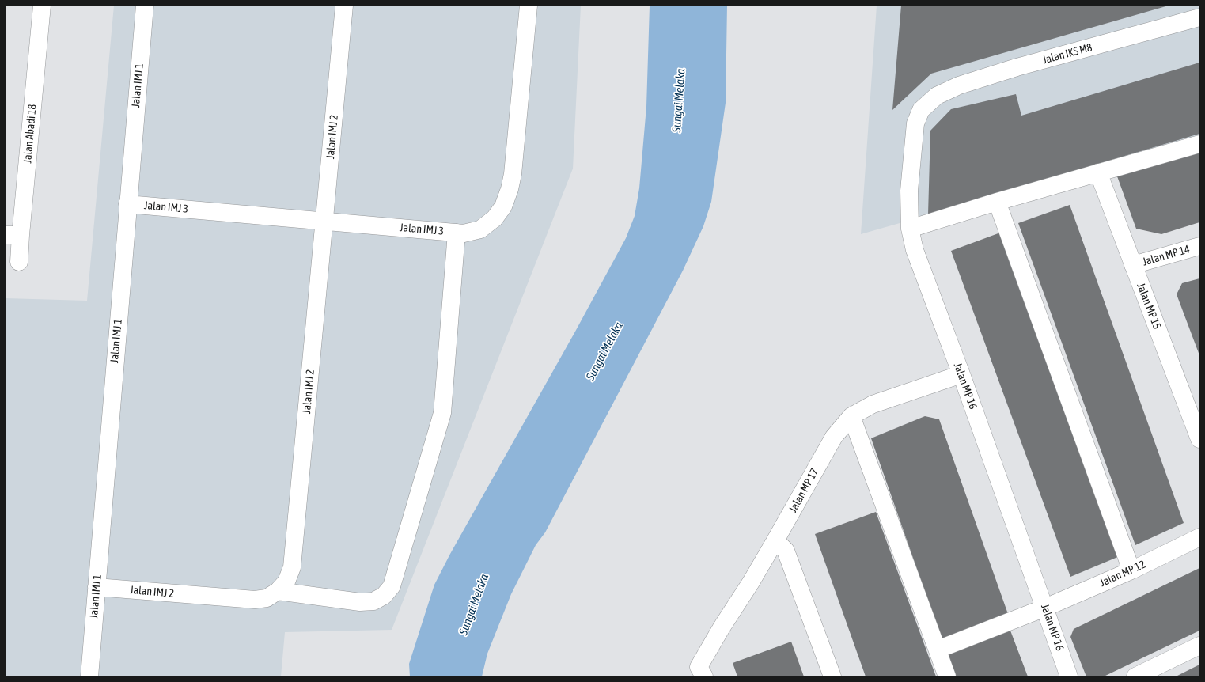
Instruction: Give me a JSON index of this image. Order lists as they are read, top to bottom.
{
  "streets": {
    "street": [
      "Jalan IKS M8",
      "Jalan IMJ 1",
      "Jalan Abadi 18",
      "Jalan IMJ 2",
      "Jalan IMJ 3",
      "Jalan MP 14",
      "Jalan MP 15",
      "Jalan MP 16",
      "Jalan MP 17",
      "Jalan MP 12"
    ]
  },
  "crossings": [
    ["Jalan IKS M8", "Jalan MP 16"],
    ["Jalan IMJ 1", "Jalan IMJ 2"],
    ["Jalan IMJ 1", "Jalan IMJ 3"],
    ["Jalan IMJ 2", "Jalan IMJ 3"],
    ["Jalan MP 14", "Jalan MP 15"],
    ["Jalan MP 16", "Jalan MP 17"],
    ["Jalan MP 16", "Jalan MP 12"]
  ],
  "water": ["Sungai Melaka"]
}
